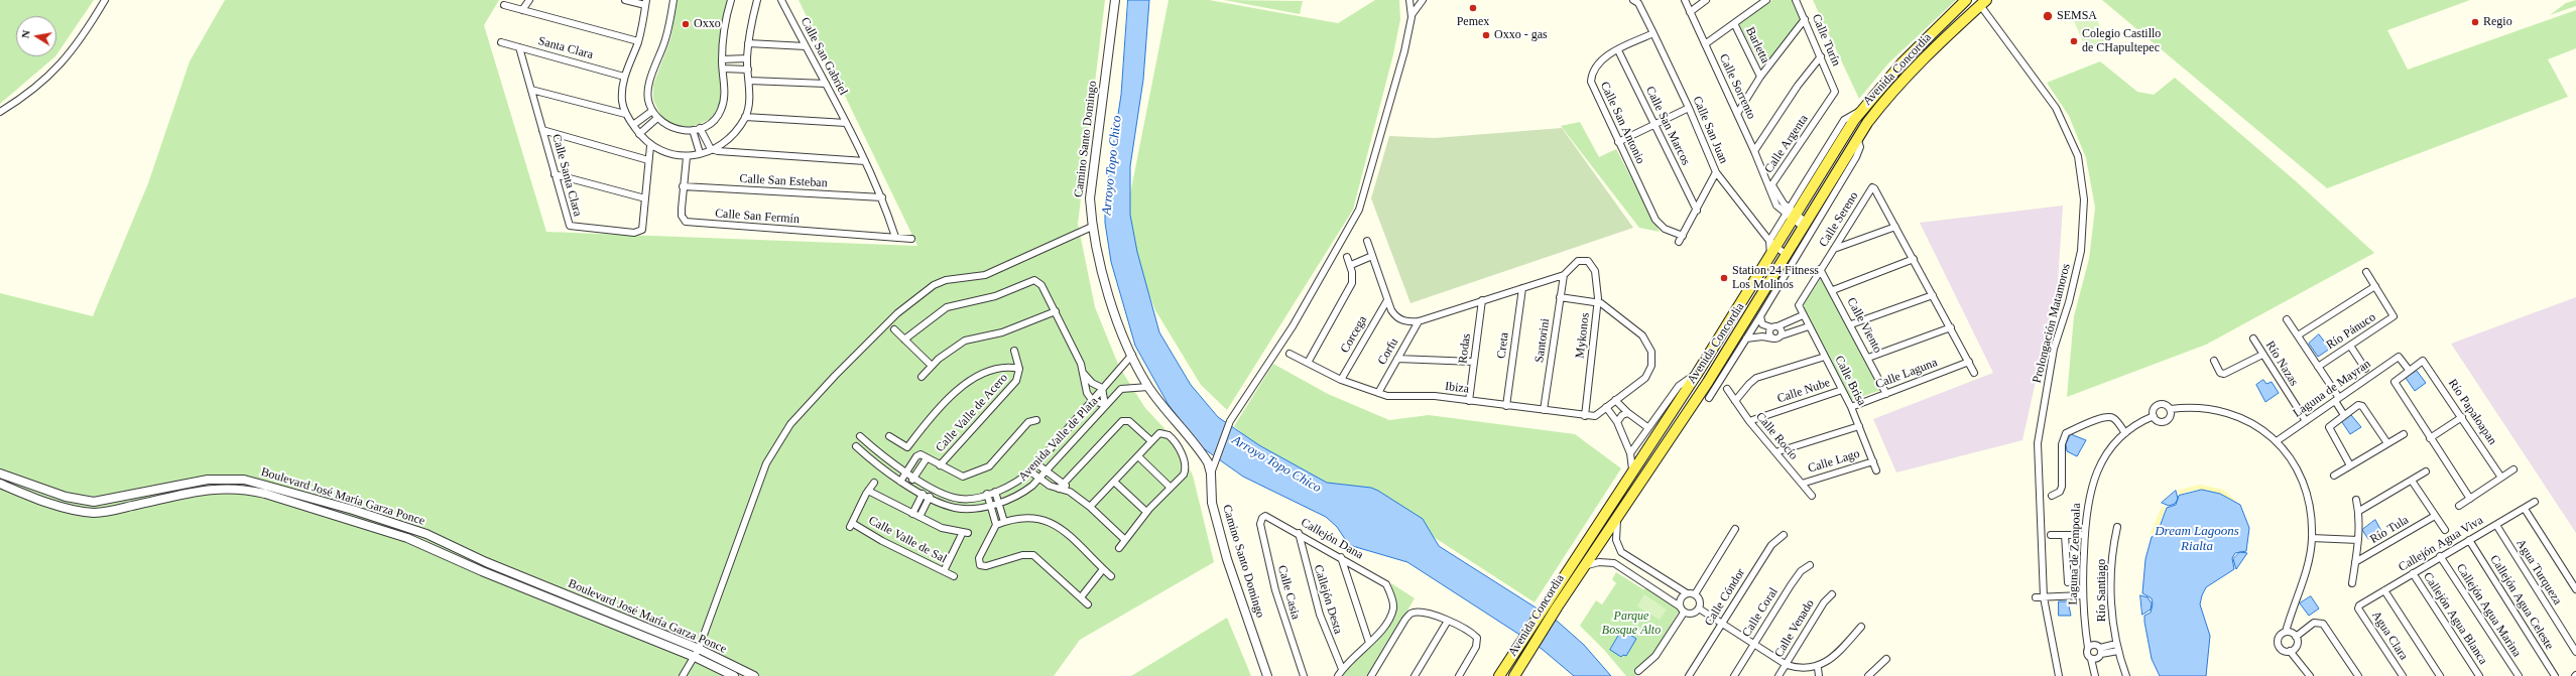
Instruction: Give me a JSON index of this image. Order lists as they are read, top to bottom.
{
  "streets": {
    "main road": ["Avenida Concordia"],
    "street": [
      "Calle Turín",
      "Barletta",
      "Santa Clara",
      "Calle San Gabriel",
      "Calle Sorrento",
      "Calle San Antonio",
      "Calle San Marcos",
      "Calle San Juan",
      "Camino Santo Domingo",
      "Calle Argenta",
      "Calle Santa Clara",
      "Calle San Esteban",
      "Calle San Fermín",
      "Calle Sereno",
      "Prolongación Matamoros",
      "Calle Viento",
      "Río Pánuco",
      "Corcega",
      "Mykonos",
      "Santorini",
      "Creta",
      "Rodas",
      "Corfu",
      "Río Nazas",
      "Calle Laguna",
      "Calle Brisa",
      "Ibiza",
      "Laguna de Mayran",
      "Calle Nube",
      "Río Papaloapan",
      "Calle Valle de Acero",
      "Calle Rocío",
      "Avenida Valle de Plata",
      "Calle Lago",
      "Boulevard José María Garza Ponce",
      "Río Tula",
      "Callejón Dana",
      "Calle Valle de Sal",
      "Callejón Agua Viva",
      "Laguna de Zempoala",
      "Agua Turqueza",
      "Río Santiago",
      "Calle Casia",
      "Calle Cóndor",
      "Callejón Desta",
      "Callejón Agua Celeste",
      "Callejón Agua Marina",
      "Calle Coral",
      "Callejón Agua Blanca",
      "Calle Venado",
      "Agua Clara"
    ]
  },
  "crossings": [
    ["Calle Turín", "Calle Argenta"],
    ["Santa Clara", "Calle Santa Clara"],
    ["Avenida Concordia", "Calle San Juan"],
    ["Avenida Concordia", "Calle Argenta"],
    ["Avenida Concordia", "Prolongación Matamoros"],
    ["Calle Sorrento", "Calle Argenta"],
    ["Calle San Antonio", "Calle San Marcos"],
    ["Calle San Antonio", "Calle San Juan"],
    ["Camino Santo Domingo", "Avenida Valle de Plata"],
    ["Calle San Esteban", "Calle San Fermín"],
    ["Calle Sereno", "Calle Viento"],
    ["Calle Sereno", "Calle Brisa"],
    ["Calle Viento", "Calle Laguna"],
    ["Corcega", "Ibiza"],
    ["Mykonos", "Santorini"],
    ["Mykonos", "Ibiza"],
    ["Santorini", "Ibiza"],
    ["Creta", "Ibiza"],
    ["Rodas", "Ibiza"],
    ["Corfu", "Ibiza"],
    ["Río Nazas", "Laguna de Mayran"],
    ["Calle Laguna", "Calle Brisa"],
    ["Calle Brisa", "Calle Nube"],
    ["Calle Brisa", "Calle Lago"],
    ["Laguna de Mayran", "Río Papaloapan"],
    ["Calle Nube", "Calle Rocío"],
    ["Calle Rocío", "Calle Lago"],
    ["Callejón Dana", "Calle Casia"],
    ["Callejón Dana", "Callejón Desta"],
    ["Callejón Agua Viva", "Agua Turqueza"],
    ["Callejón Agua Viva", "Callejón Agua Celeste"],
    ["Callejón Agua Viva", "Callejón Agua Marina"],
    ["Callejón Agua Viva", "Callejón Agua Blanca"],
    ["Callejón Agua Viva", "Agua Clara"]
  ],
  "water": ["Arroyo Topo Chico", "Dream Lagoons Rialta"],
  "parks": ["Parque Bosque Alto"],
  "places": [
    "Pemex",
    "SEMSA",
    "Regio",
    "Oxxo",
    "Oxxo - gas",
    "Colegio Castillo de CHapultepec",
    "Station 24 Fitness Los Molinos"
  ],
  "north": "left"
}
